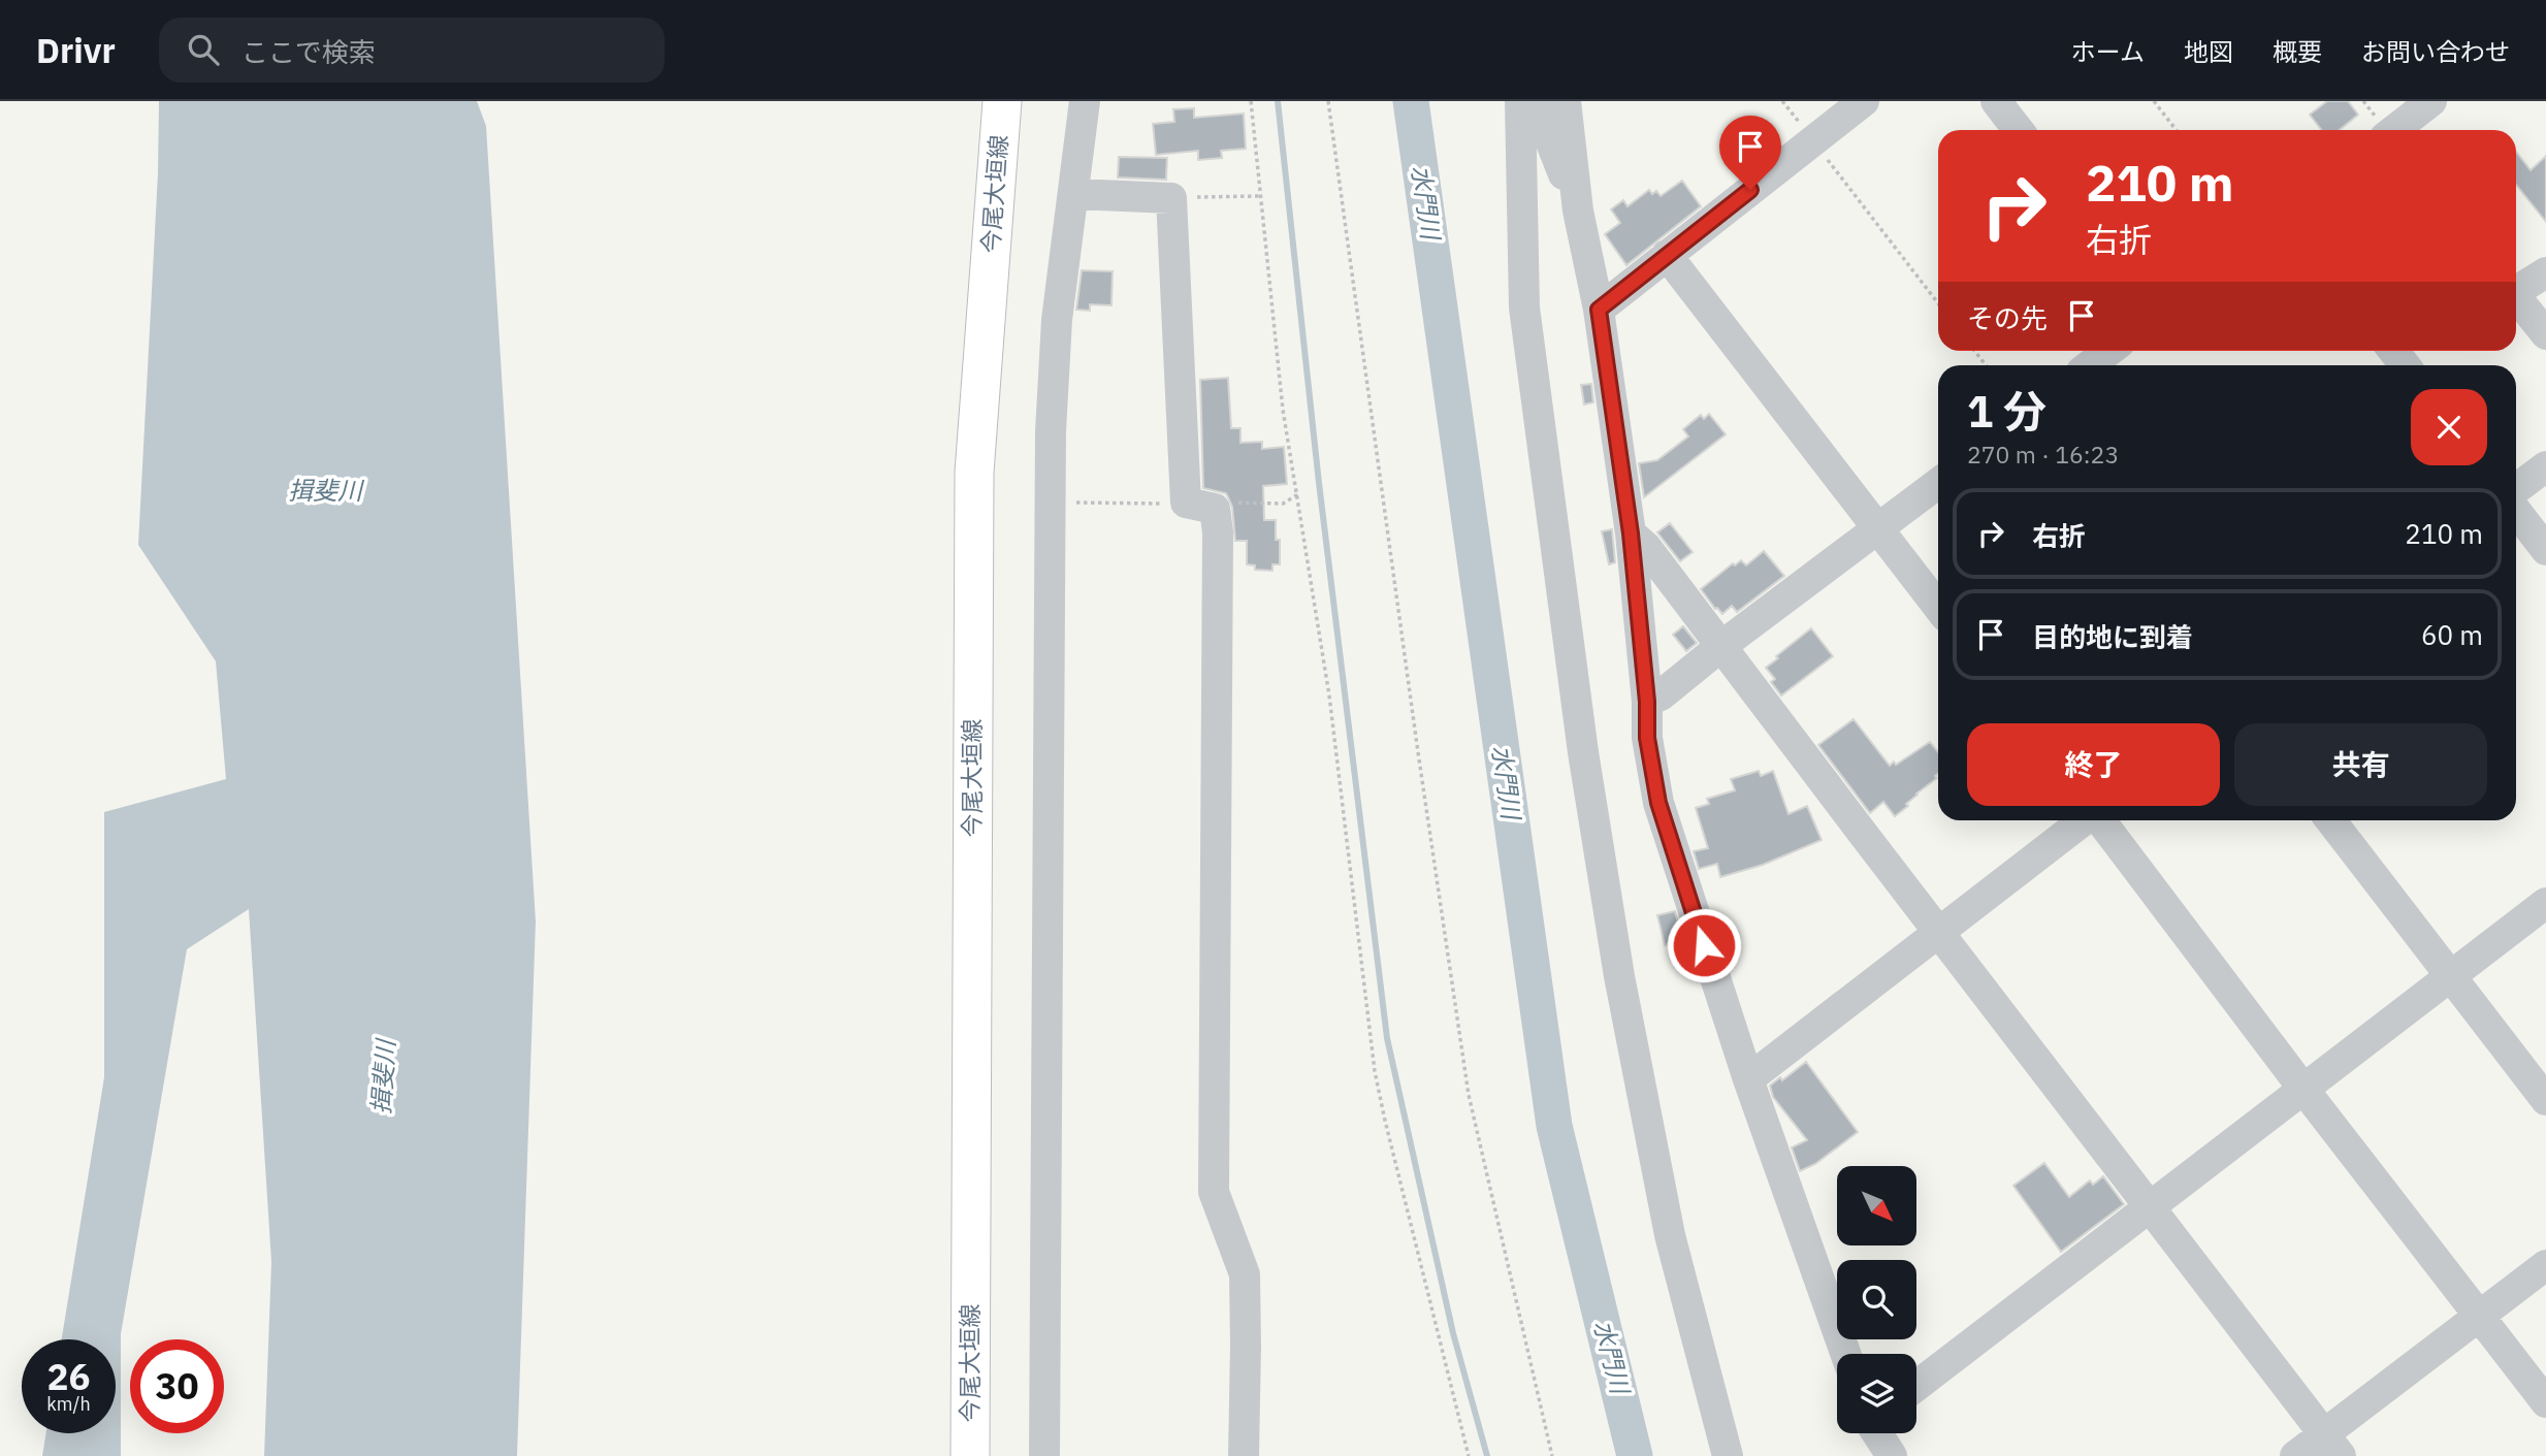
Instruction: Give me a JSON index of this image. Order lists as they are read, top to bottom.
{
  "streets": {
    "main road": ["今尾大垣線"]
  },
  "water": ["水門川", "揖斐川"],
  "north": "bottom right",
  "page": {
    "header": "Drivr",
    "search": "ここで検索",
    "nav": [
      "ホーム",
      "地図",
      "概要",
      "お問い合わせ"
    ],
    "turn": ["210 m", "右折"],
    "then": "その先",
    "heading": ["1 分", "270 m · 16:23"],
    "list": [
      {
        "name": "右折",
        "value": "210 m"
      },
      {
        "name": "目的地に到着",
        "value": "60 m"
      }
    ],
    "buttons": ["終了", "共有"],
    "speed": "26 km/h",
    "limit": "30"
  }
}
